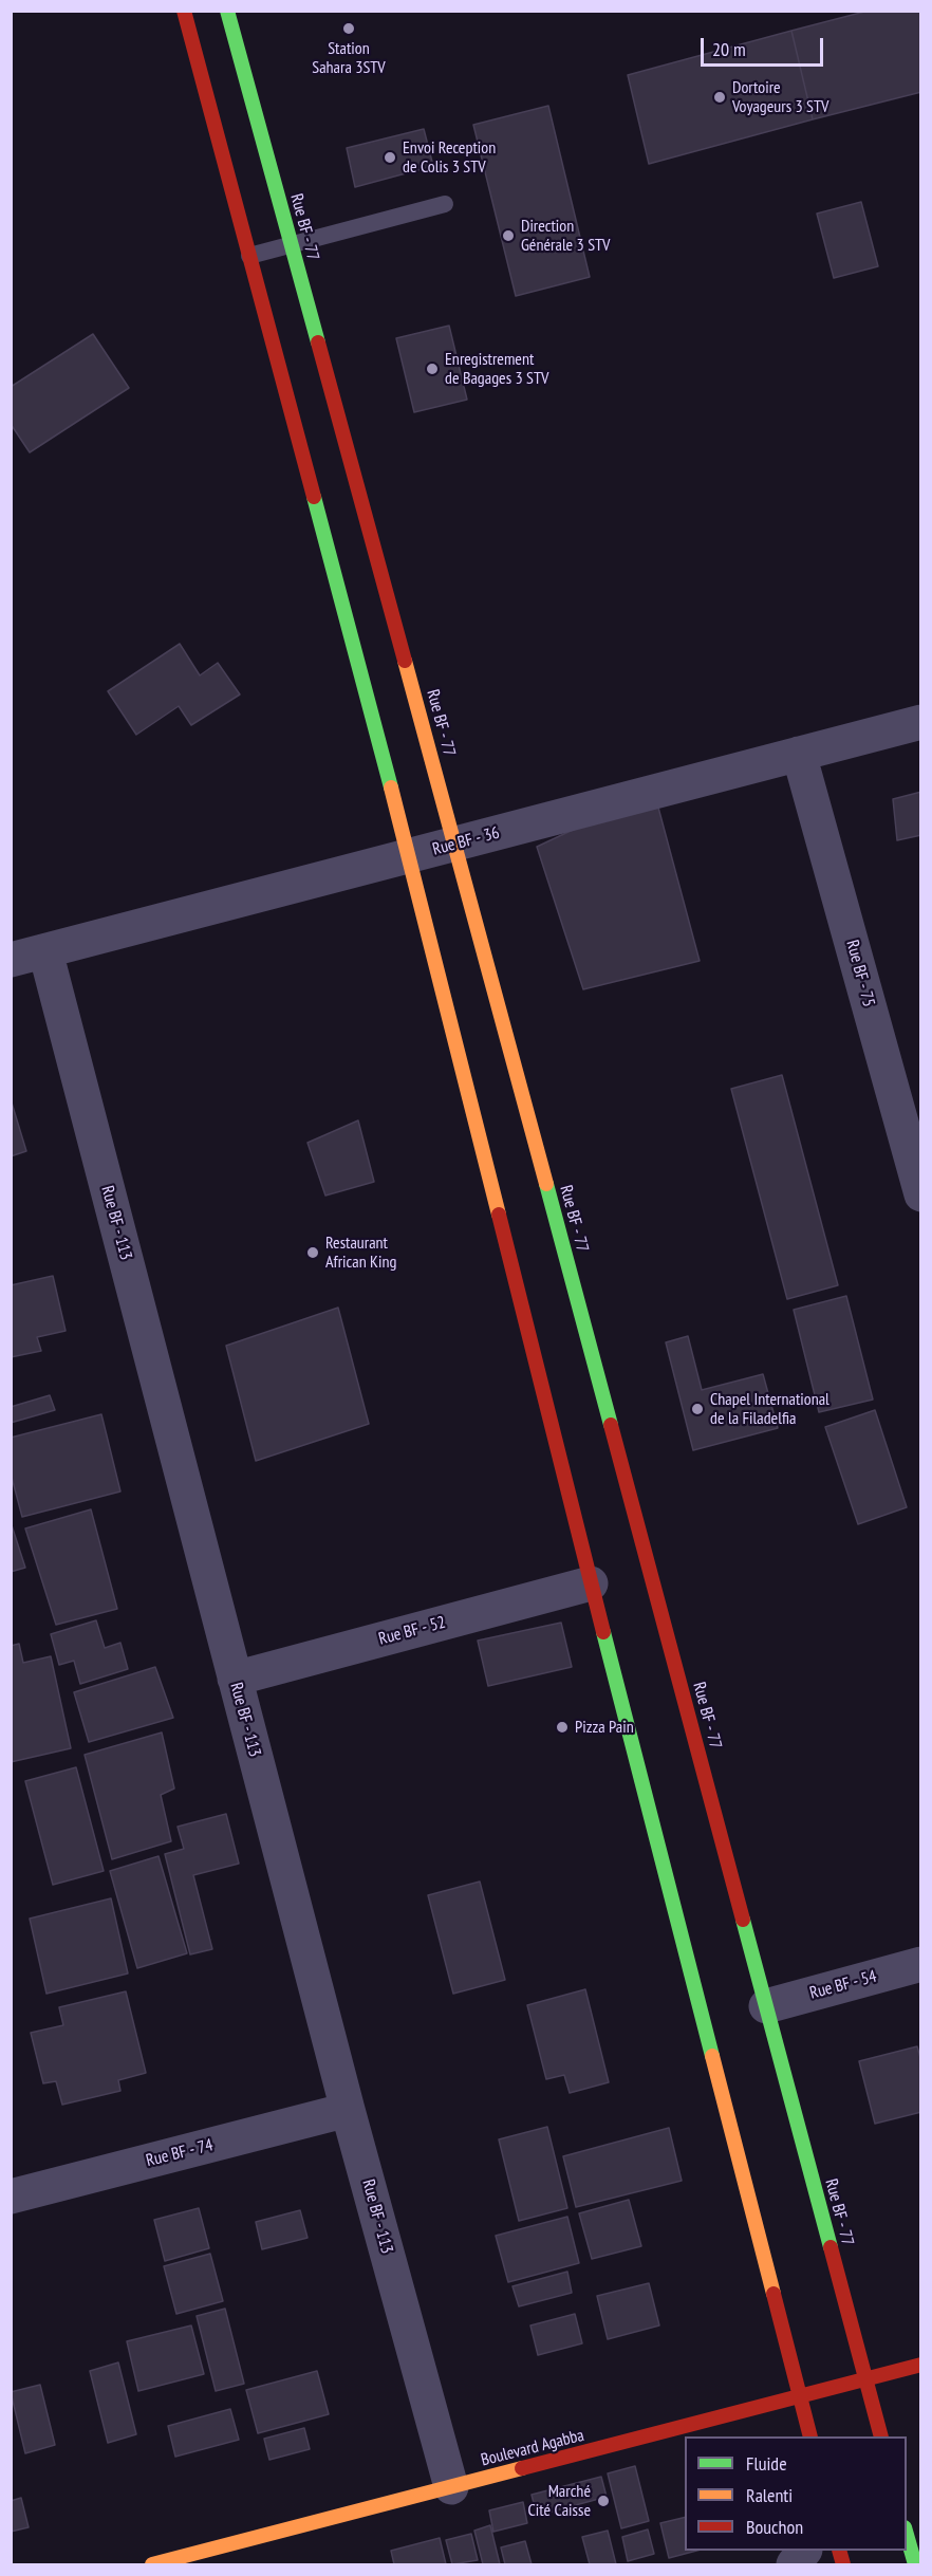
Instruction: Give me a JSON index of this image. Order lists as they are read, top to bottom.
{
  "streets": {
    "main road": ["Rue BF - 77", "Boulevard Agabba"],
    "street": [
      "Rue BF - 36",
      "Rue BF - 75",
      "Rue BF - 113",
      "Rue BF - 52",
      "Rue BF - 54",
      "Rue BF - 74"
    ]
  },
  "crossings": [
    ["Rue BF - 77", "Rue BF - 36"],
    ["Rue BF - 77", "Rue BF - 54"],
    ["Rue BF - 77", "Boulevard Agabba"],
    ["Rue BF - 36", "Rue BF - 75"],
    ["Rue BF - 36", "Rue BF - 113"],
    ["Rue BF - 113", "Rue BF - 52"],
    ["Rue BF - 113", "Rue BF - 74"],
    ["Rue BF - 113", "Boulevard Agabba"]
  ],
  "places": [
    "Station Sahara 3STV",
    "Dortoire Voyageurs 3 STV",
    "Envoi Reception de Colis 3 STV",
    "Direction Générale 3 STV",
    "Enregistrement de Bagages 3 STV",
    "Restaurant African King",
    "Chapel International de la Filadelfia",
    "Pizza Pain",
    "Marché Cité Caisse"
  ],
  "legend": ["Fluide", "Ralenti", "Bouchon"],
  "scale_bar": "20 m"
}
